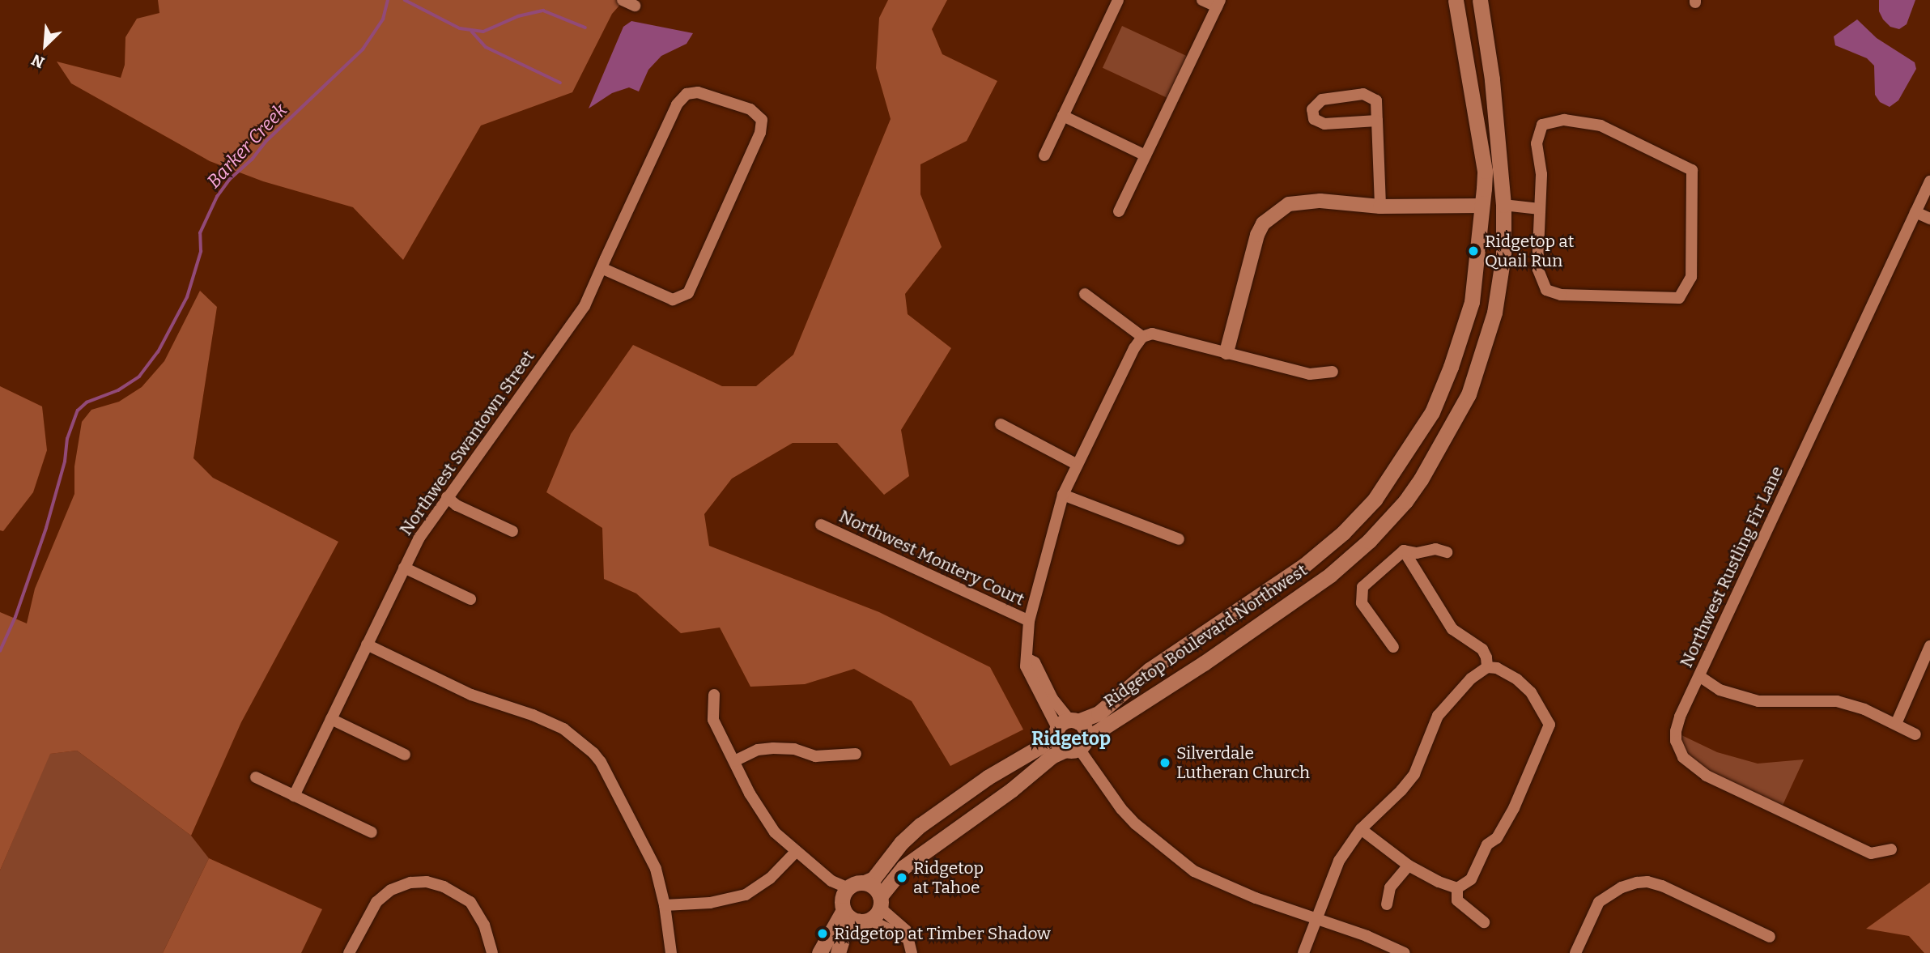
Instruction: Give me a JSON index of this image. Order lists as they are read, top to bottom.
{
  "streets": {
    "main road": ["Ridgetop Boulevard Northwest"],
    "street": ["Northwest Swantown Street", "Northwest Montery Court", "Northwest Rustling Fir Lane"]
  },
  "districts": ["Ridgetop"],
  "water": ["Barker Creek"],
  "places": [
    "Ridgetop at Quail Run",
    "Silverdale Lutheran Church",
    "Ridgetop at Tahoe",
    "Ridgetop at Timber Shadow"
  ],
  "north": "bottom left"
}
